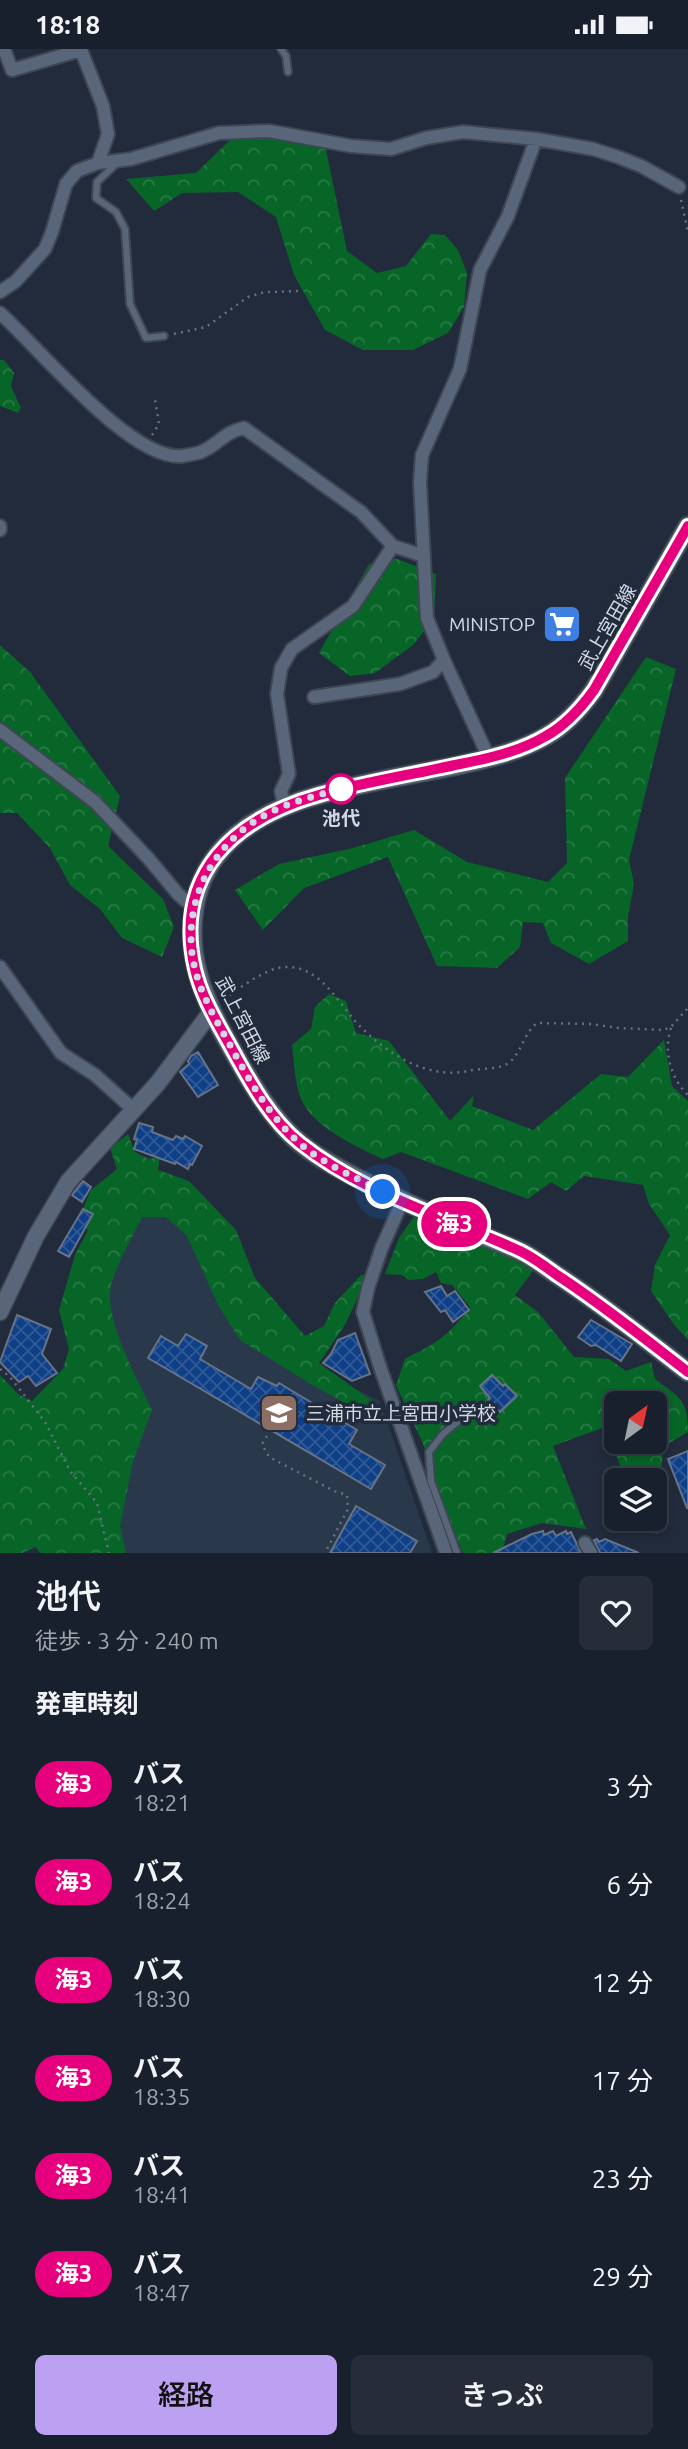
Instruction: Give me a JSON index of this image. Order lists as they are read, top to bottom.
{
  "streets": {
    "main road": ["武上宮田線"]
  },
  "places": {
    "supermarket": ["MINISTOP"],
    "other": ["池代"],
    "school or university": ["三浦市立上宮田小学校"]
  },
  "lines": ["bus line 海3"],
  "north": "top right",
  "page": {
    "status": "18:18",
    "on_map": "海3",
    "heading": [
      ["池代", "徒歩 · 3 分 · 240 m"],
      "発車時刻"
    ],
    "list": [
      {
        "mark": "海3",
        "name": "バス",
        "note": "18:21",
        "value": "3 分"
      },
      {
        "mark": "海3",
        "name": "バス",
        "note": "18:24",
        "value": "6 分"
      },
      {
        "mark": "海3",
        "name": "バス",
        "note": "18:30",
        "value": "12 分"
      },
      {
        "mark": "海3",
        "name": "バス",
        "note": "18:35",
        "value": "17 分"
      },
      {
        "mark": "海3",
        "name": "バス",
        "note": "18:41",
        "value": "23 分"
      },
      {
        "mark": "海3",
        "name": "バス",
        "note": "18:47",
        "value": "29 分"
      }
    ],
    "buttons": ["経路", "きっぷ"]
  }
}
